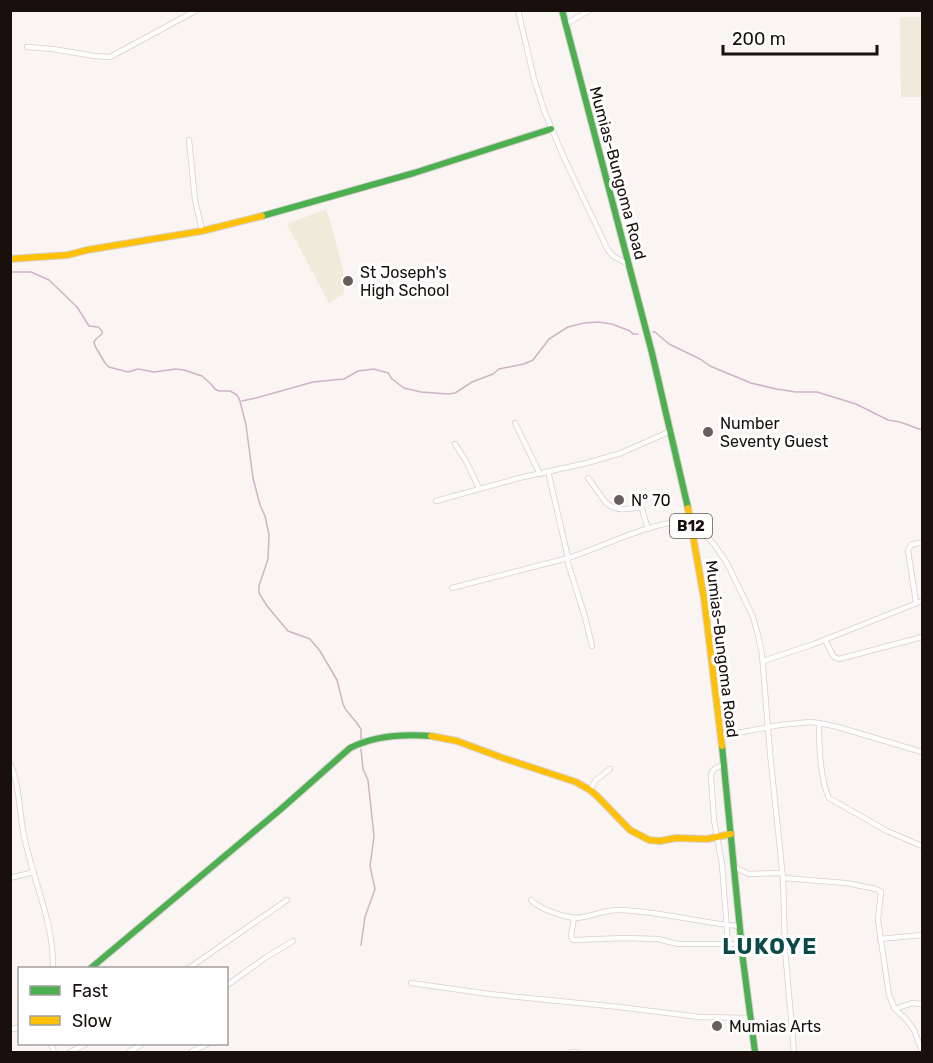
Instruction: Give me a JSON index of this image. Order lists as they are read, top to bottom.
{
  "streets": {
    "main road": ["Mumias-Bungoma Road", "B12"]
  },
  "districts": ["LUKOYE"],
  "places": [
    "St Joseph's High School",
    "Number Seventy Guest",
    "N° 70",
    "Mumias Arts"
  ],
  "legend": ["Fast", "Slow"],
  "scale_bar": "200 m"
}
